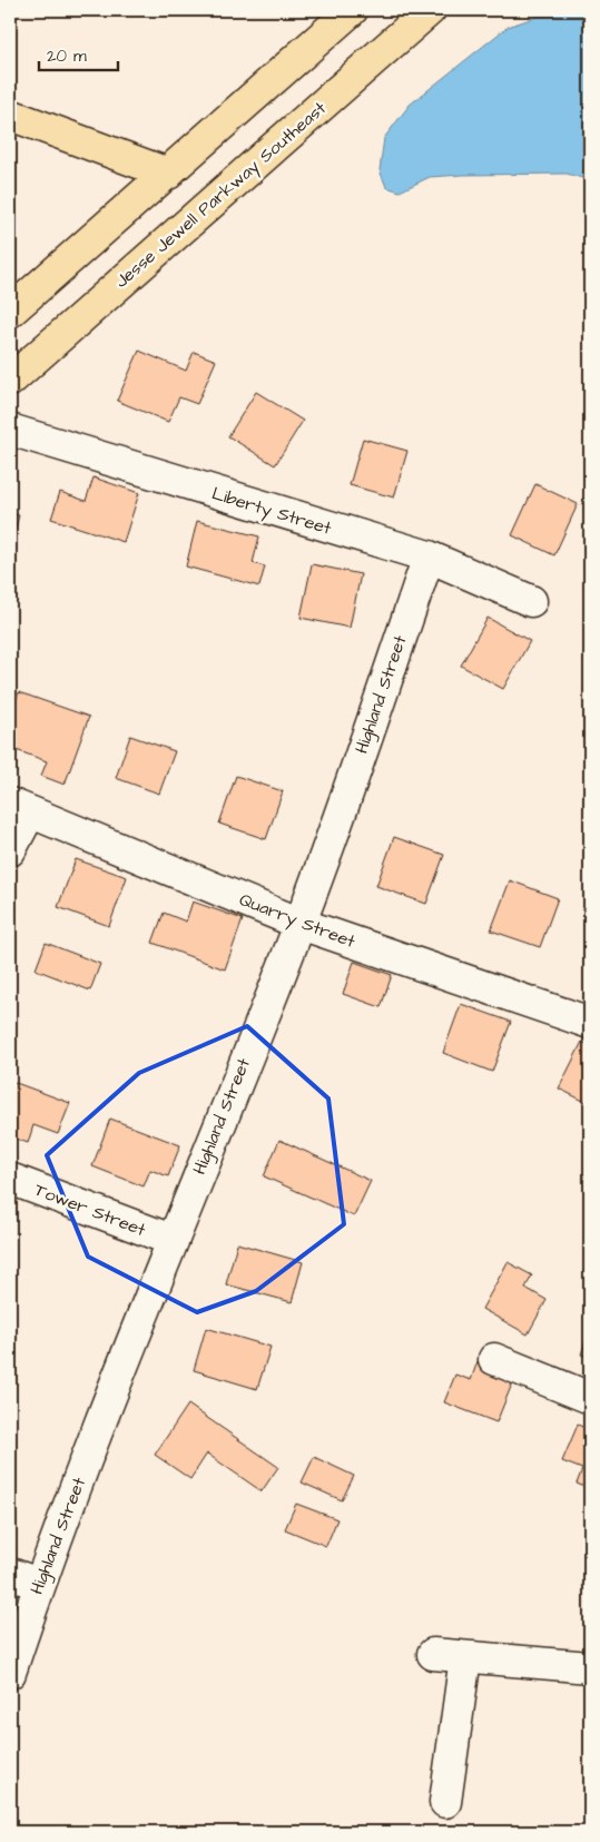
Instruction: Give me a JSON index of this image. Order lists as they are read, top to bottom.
{
  "streets": {
    "main road": ["Jesse Jewell Parkway Southeast"],
    "street": [
      "Liberty Street",
      "Highland Street",
      "Quarry Street",
      "Tower Street"
    ]
  },
  "crossings": [
    ["Liberty Street", "Highland Street"],
    ["Highland Street", "Quarry Street"],
    ["Highland Street", "Tower Street"]
  ],
  "scale_bar": "20 m"
}
